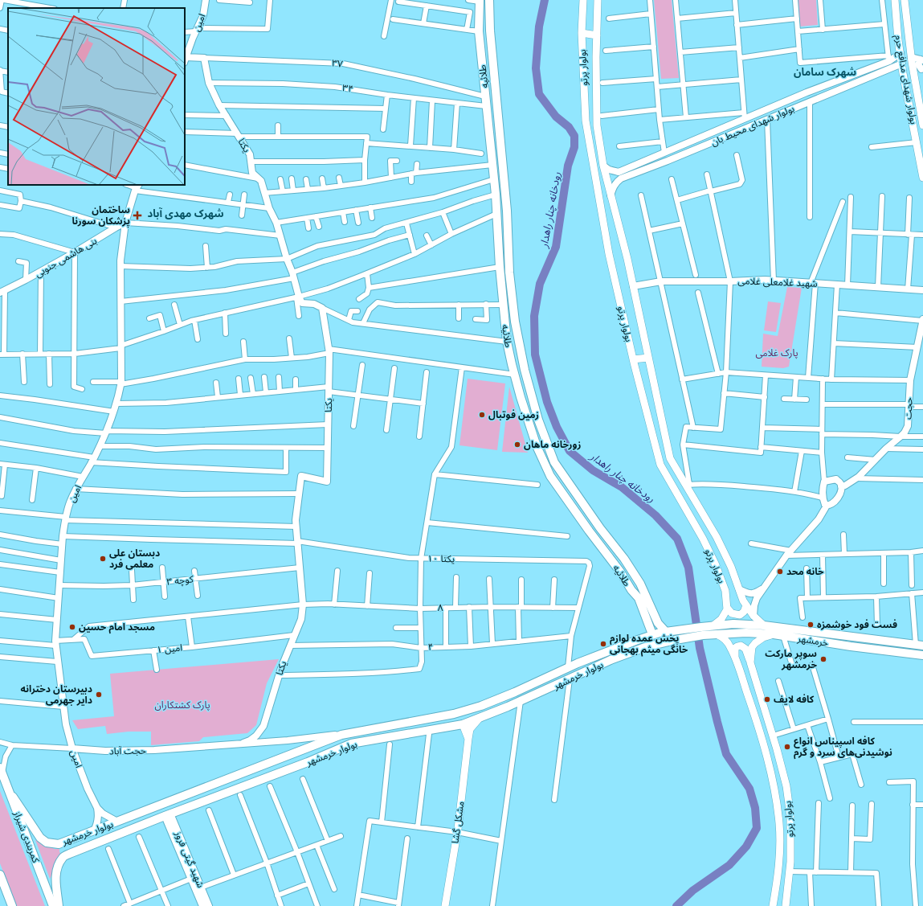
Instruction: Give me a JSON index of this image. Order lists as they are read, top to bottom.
{
  "streets": {
    "main road": [
      "بولوار پرتو",
      "طلائیه",
      "بولوار شهدای مدافع حرم",
      "خرمشهر",
      "بولوار خرمشهر",
      "مشکل گشا",
      "کمربندی شیراز"
    ],
    "street": [
      "امین",
      "۳۷",
      "۳۴",
      "بولوار شهدای محیط بان",
      "یکتا",
      "بنی هاشمی جنوبی",
      "شهید غلامعلی غلامی",
      "حجت",
      "۱۰ یکتا",
      "کوچه ۳",
      "۸",
      "۴",
      "امین ۱",
      "حجت آباد",
      "شهید گیتی فروز"
    ]
  },
  "crossings": [
    ["امین", "۳۷"],
    ["امین", "بنی هاشمی جنوبی"],
    ["امین", "۱۰ یکتا"],
    ["امین", "کوچه ۳"],
    ["امین", "امین ۱"],
    ["امین", "حجت آباد"],
    ["۳۷", "طلائیه"],
    ["۳۷", "یکتا"],
    ["بولوار پرتو", "شهید غلامعلی غلامی"],
    ["بولوار پرتو", "خرمشهر"],
    ["طلائیه", "۳۴"],
    ["طلائیه", "خرمشهر"],
    ["بولوار شهدای مدافع حرم", "بولوار شهدای محیط بان"],
    ["۳۴", "یکتا"],
    ["یکتا", "۱۰ یکتا"],
    ["یکتا", "کوچه ۳"],
    ["یکتا", "۸"],
    ["یکتا", "۴"],
    ["یکتا", "امین ۱"],
    ["یکتا", "حجت آباد"],
    ["۱۰ یکتا", "۸"],
    ["۸", "امین ۱"],
    ["خرمشهر", "بولوار خرمشهر"],
    ["خرمشهر", "حجت آباد"],
    ["بولوار خرمشهر", "حجت آباد"],
    ["بولوار خرمشهر", "کمربندی شیراز"],
    ["بولوار خرمشهر", "شهید گیتی فروز"]
  ],
  "districts": ["شهرک سامان", "شهرک مهدی آباد"],
  "water": ["رودخانه چنار راهدار"],
  "parks": ["پارک غلامی", "پارک کشتکاران"],
  "places": {
    "health": ["ساختمان پزشکان سورنا"],
    "other": [
      "زمین فوتبال",
      "زورخانه ماهان",
      "دبستان علی معلمی فرد",
      "خانه محد",
      "فست فود خوشمزه",
      "مسجد امام حسین",
      "پخش عمده لوازم خانگی میثم بهجانی",
      "سوپر مارکت خرمشهر",
      "دبیرستان دخترانه دایر جهرمی",
      "کافه لایف",
      "كافه اسپیناس انواع نوشیدنی‌های سرد و گرم"
    ]
  }
}
